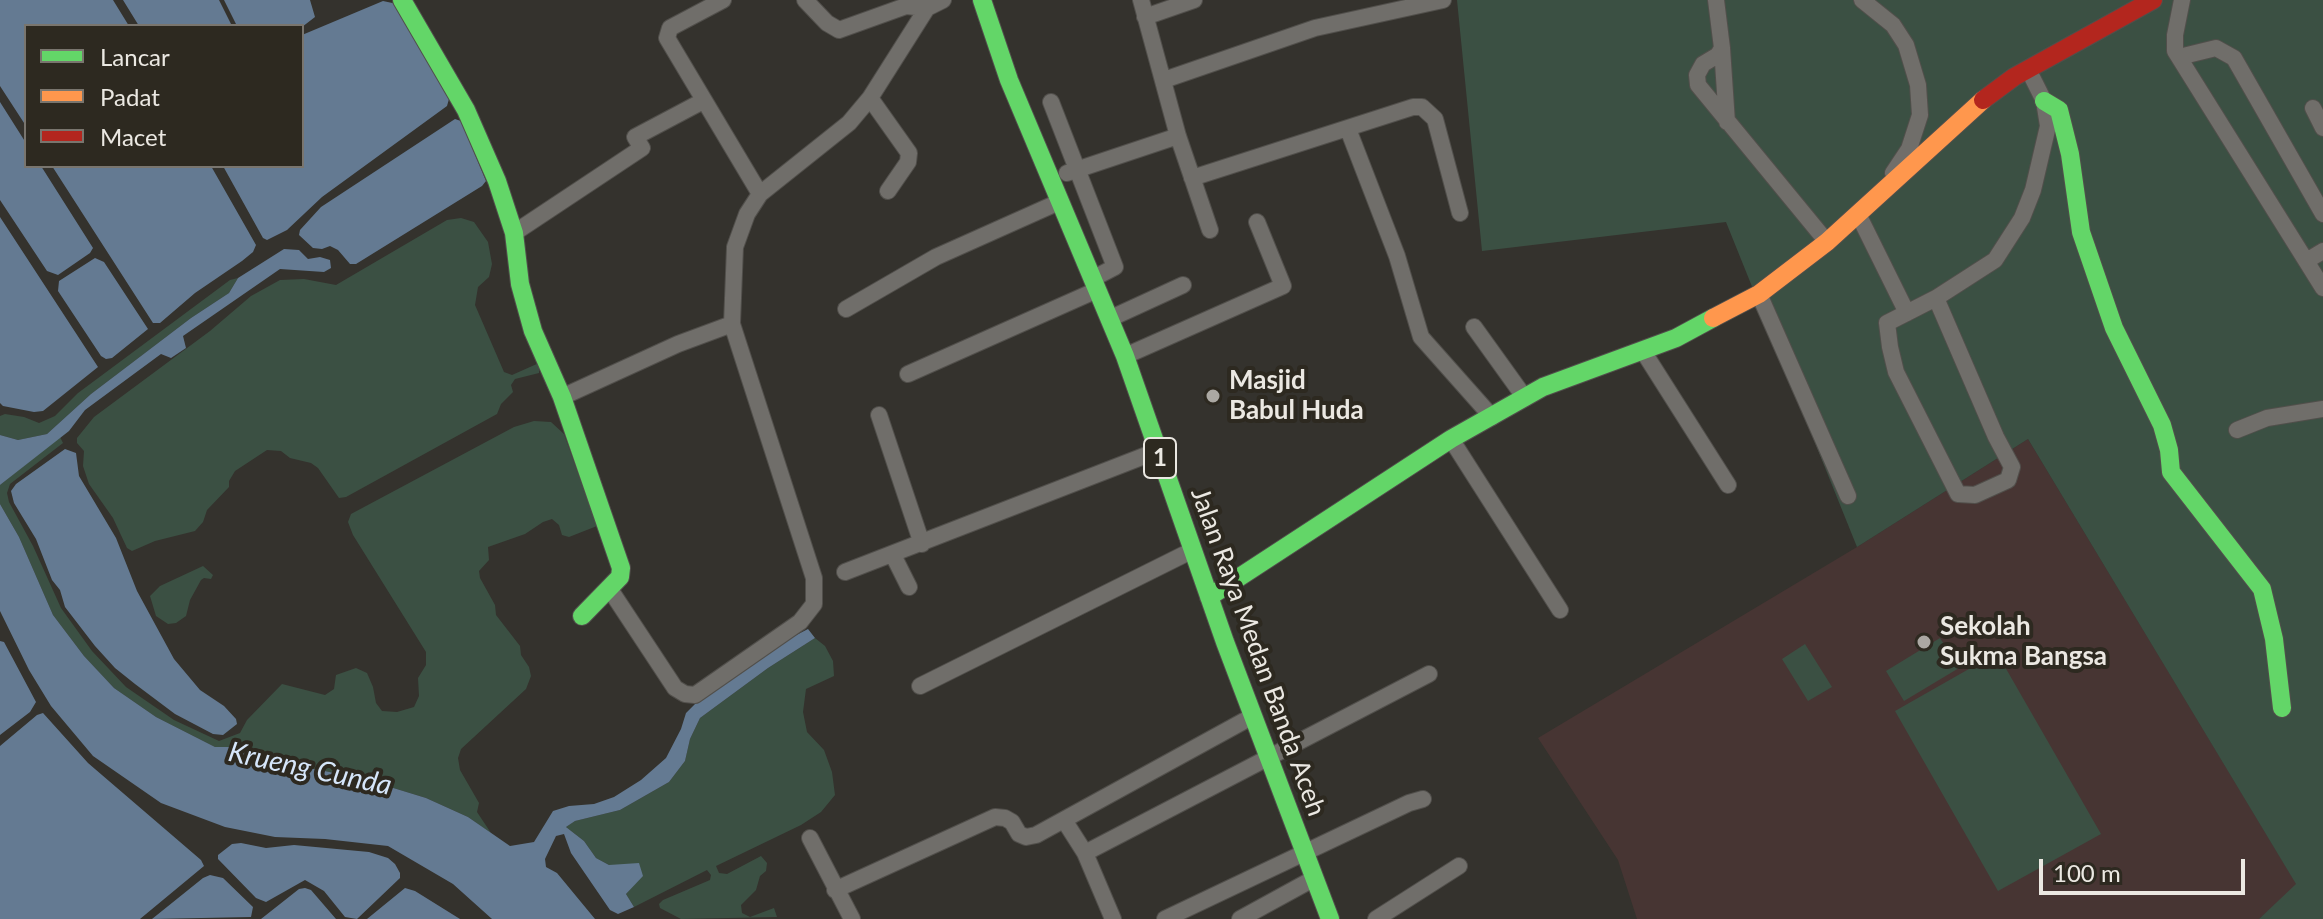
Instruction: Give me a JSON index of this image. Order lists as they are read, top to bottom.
{
  "streets": {
    "main road": ["1", "Jalan Raya Medan Banda Aceh"]
  },
  "water": ["Krueng Cunda"],
  "places": ["Masjid Babul Huda", "Sekolah Sukma Bangsa"],
  "legend": ["Lancar", "Padat", "Macet"],
  "scale_bar": "100 m"
}
